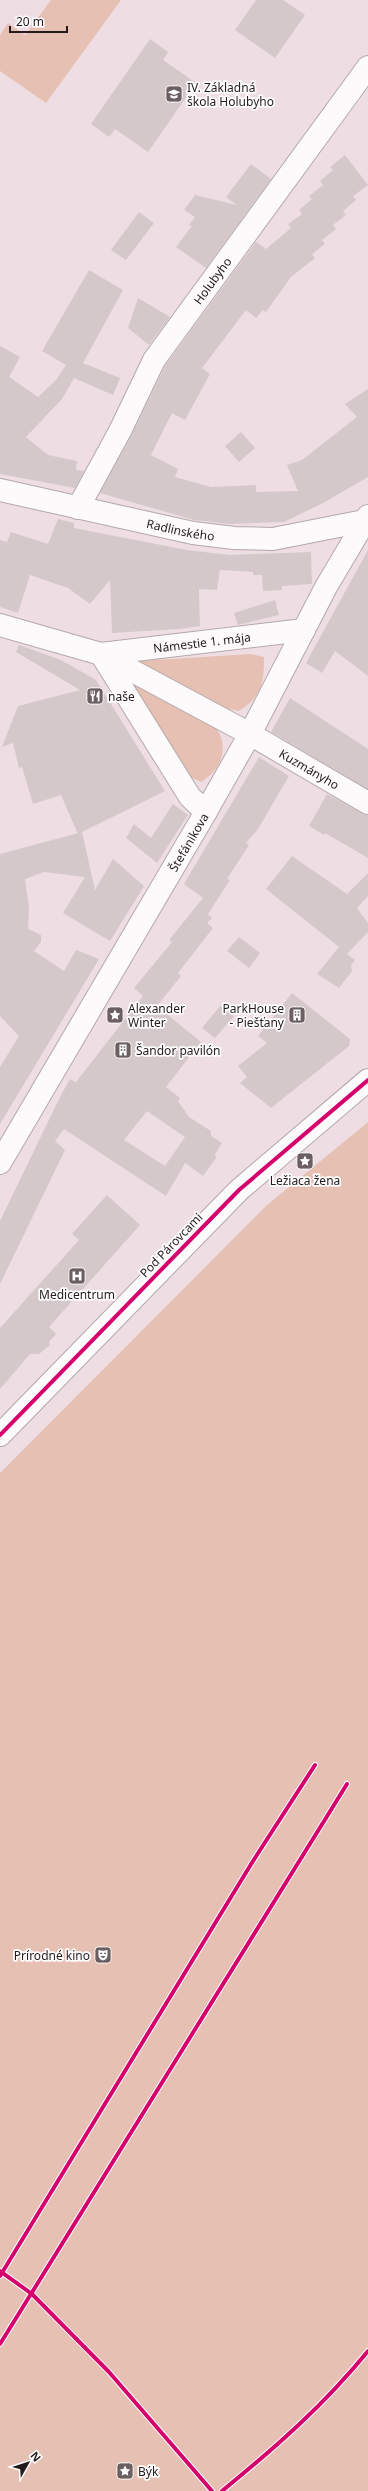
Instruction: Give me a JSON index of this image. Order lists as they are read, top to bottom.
{
  "streets": {
    "street": [
      "Holubyho",
      "Radlinského",
      "Námestie 1. mája",
      "Kuzmányho",
      "Štefánikova",
      "Pod Párovcami"
    ]
  },
  "crossings": [
    ["Holubyho", "Radlinského"],
    ["Radlinského", "Štefánikova"],
    ["Námestie 1. mája", "Kuzmányho"],
    ["Námestie 1. mája", "Štefánikova"],
    ["Kuzmányho", "Štefánikova"]
  ],
  "places": {
    "school or university": ["IV. Základná škola Holubyho"],
    "restaurant": ["naše"],
    "place": ["Alexander Winter", "Ležiaca žena", "Býk"],
    "building": ["ParkHouse - Piešťany", "Šandor pavilón"],
    "hospital": ["Medicentrum"],
    "theatre": ["Prírodné kino"]
  },
  "scale_bar": "20 m",
  "north": "top right"
}
